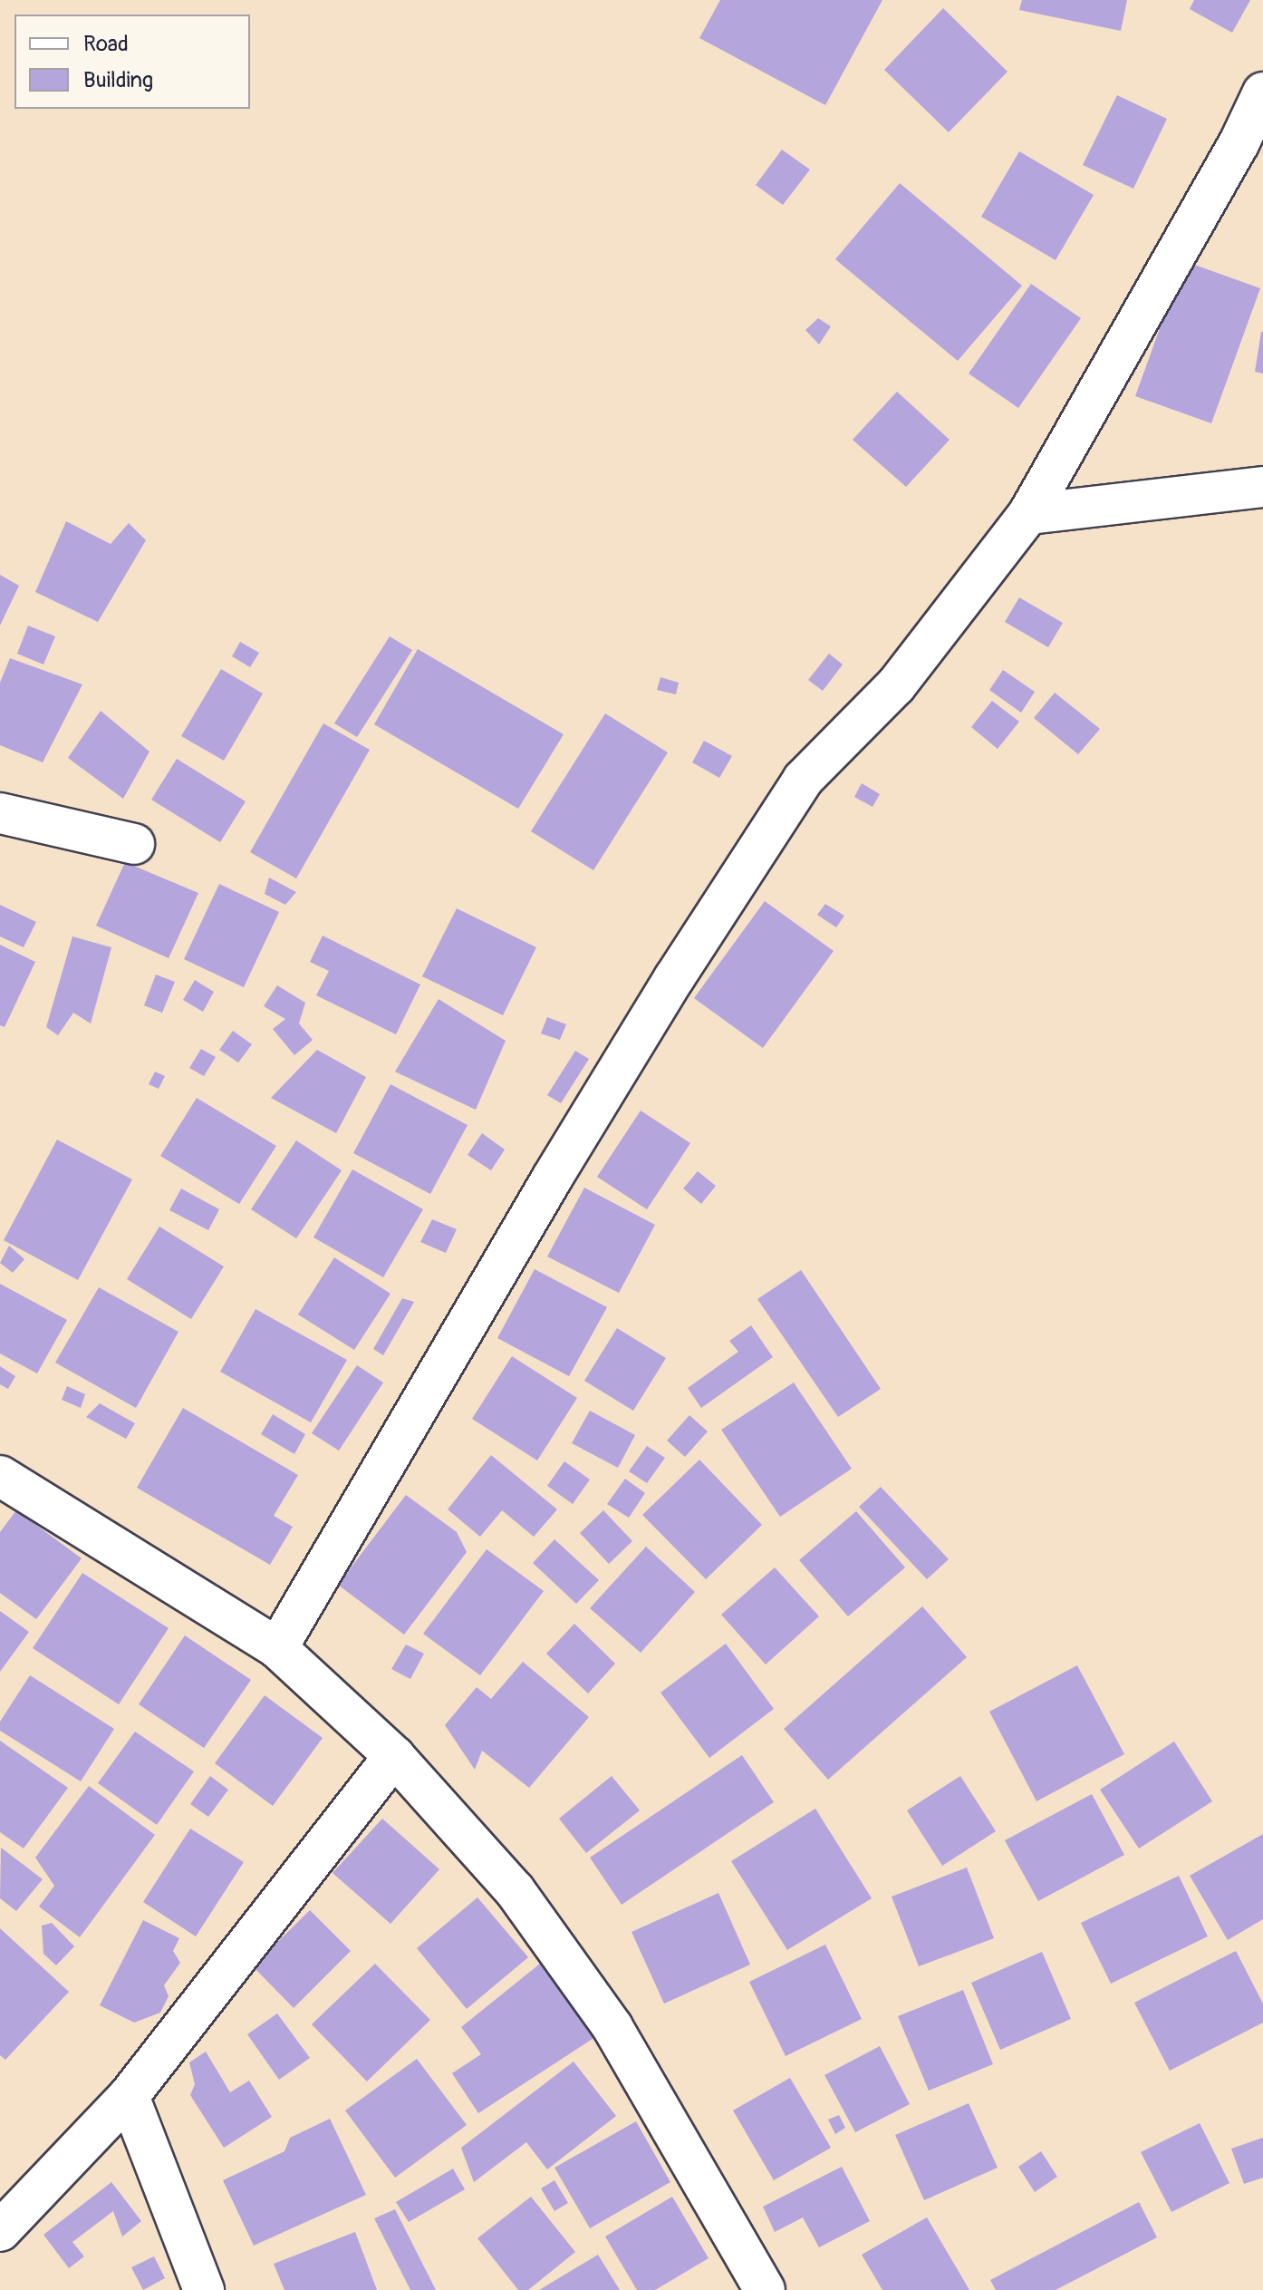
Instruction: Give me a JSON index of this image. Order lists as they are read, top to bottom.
{
  "legend": ["Road", "Building"]
}
